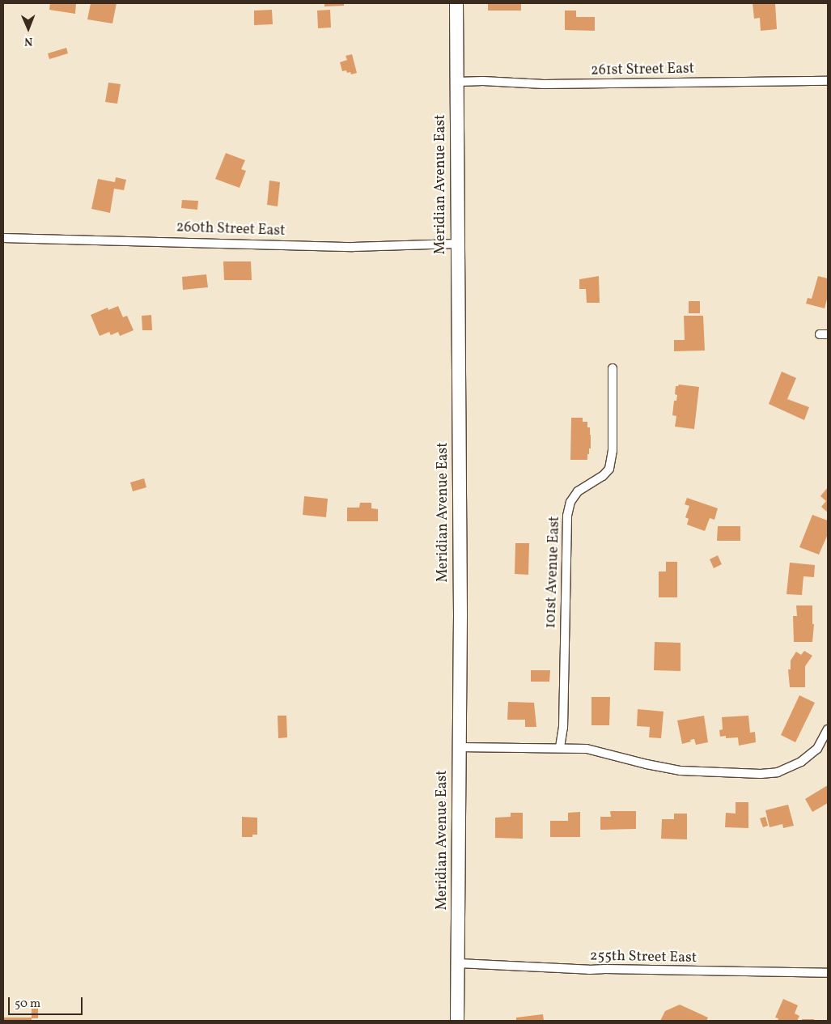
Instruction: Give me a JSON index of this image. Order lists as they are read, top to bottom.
{
  "streets": {
    "main road": ["Meridian Avenue East"],
    "street": [
      "261st Street East",
      "260th Street East",
      "101st Avenue East",
      "255th Street East"
    ]
  },
  "crossings": [
    ["261st Street East", "Meridian Avenue East"],
    ["Meridian Avenue East", "260th Street East"],
    ["Meridian Avenue East", "255th Street East"]
  ],
  "scale_bar": "50 m",
  "north": "bottom"
}
